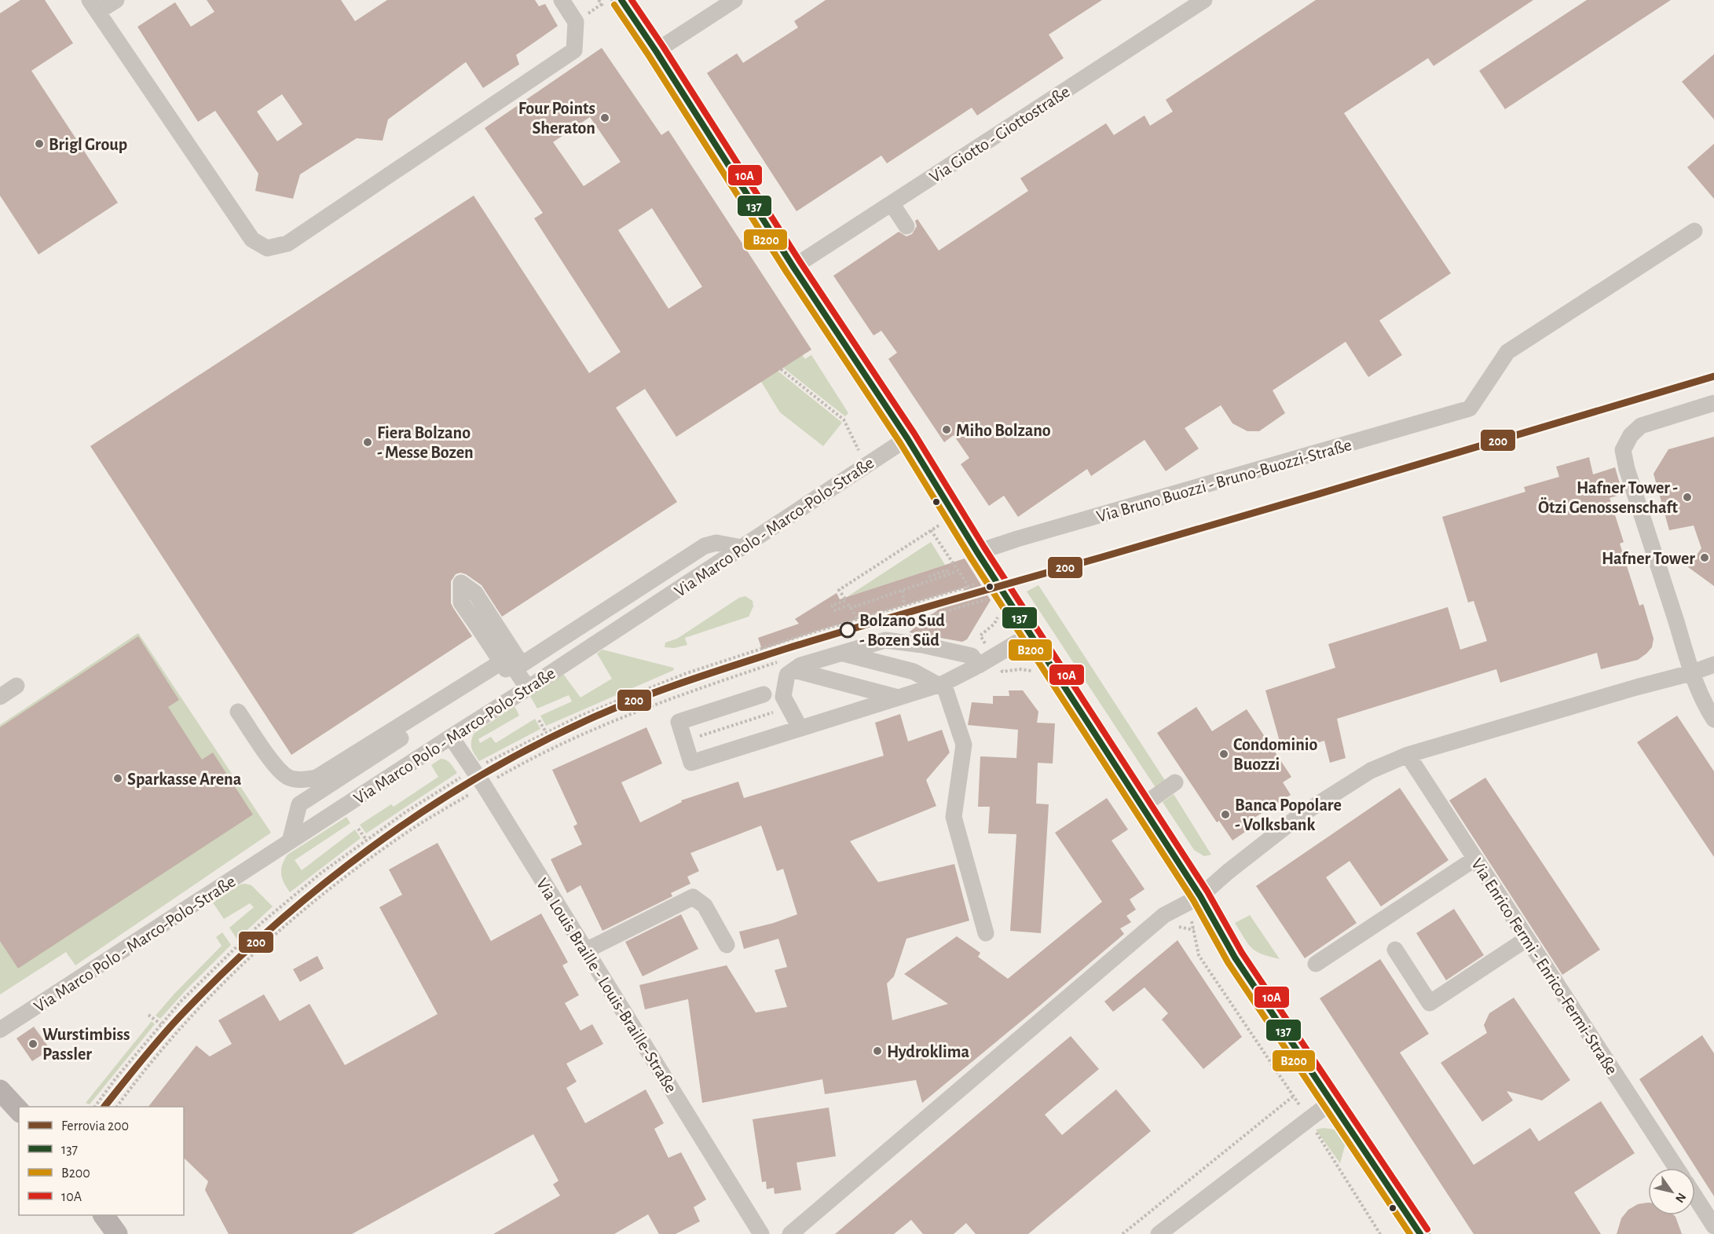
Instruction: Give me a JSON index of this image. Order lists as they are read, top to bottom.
{
  "streets": {
    "street": [
      "Via Giotto - Giottostraße",
      "Via Bruno Buozzi - Bruno-Buozzi-Straße",
      "Via Marco Polo - Marco-Polo-Straße",
      "Via Enrico Fermi - Enrico-Fermi-Straße",
      "Via Louis Braille - Louis-Braille-Straße"
    ]
  },
  "crossings": [
    ["Via Marco Polo - Marco-Polo-Straße", "Via Louis Braille - Louis-Braille-Straße"]
  ],
  "places": [
    "Four Points Sheraton",
    "Brigl Group",
    "Miho Bolzano",
    "Fiera Bolzano - Messe Bozen",
    "Hafner Tower - Ötzi Genossenschaft",
    "Hafner Tower",
    "Bolzano Sud - Bozen Süd",
    "Condominio Buozzi",
    "Sparkasse Arena",
    "Banca Popolare - Volksbank",
    "Wurstimbiss Passler",
    "Hydroklima"
  ],
  "lines": [
    "transit line 137",
    "transit line 10A",
    "transit line B200",
    "rail line 200"
  ],
  "legend": [
    "Ferrovia 200",
    "137",
    "B200",
    "10A"
  ],
  "north": "bottom right"
}
